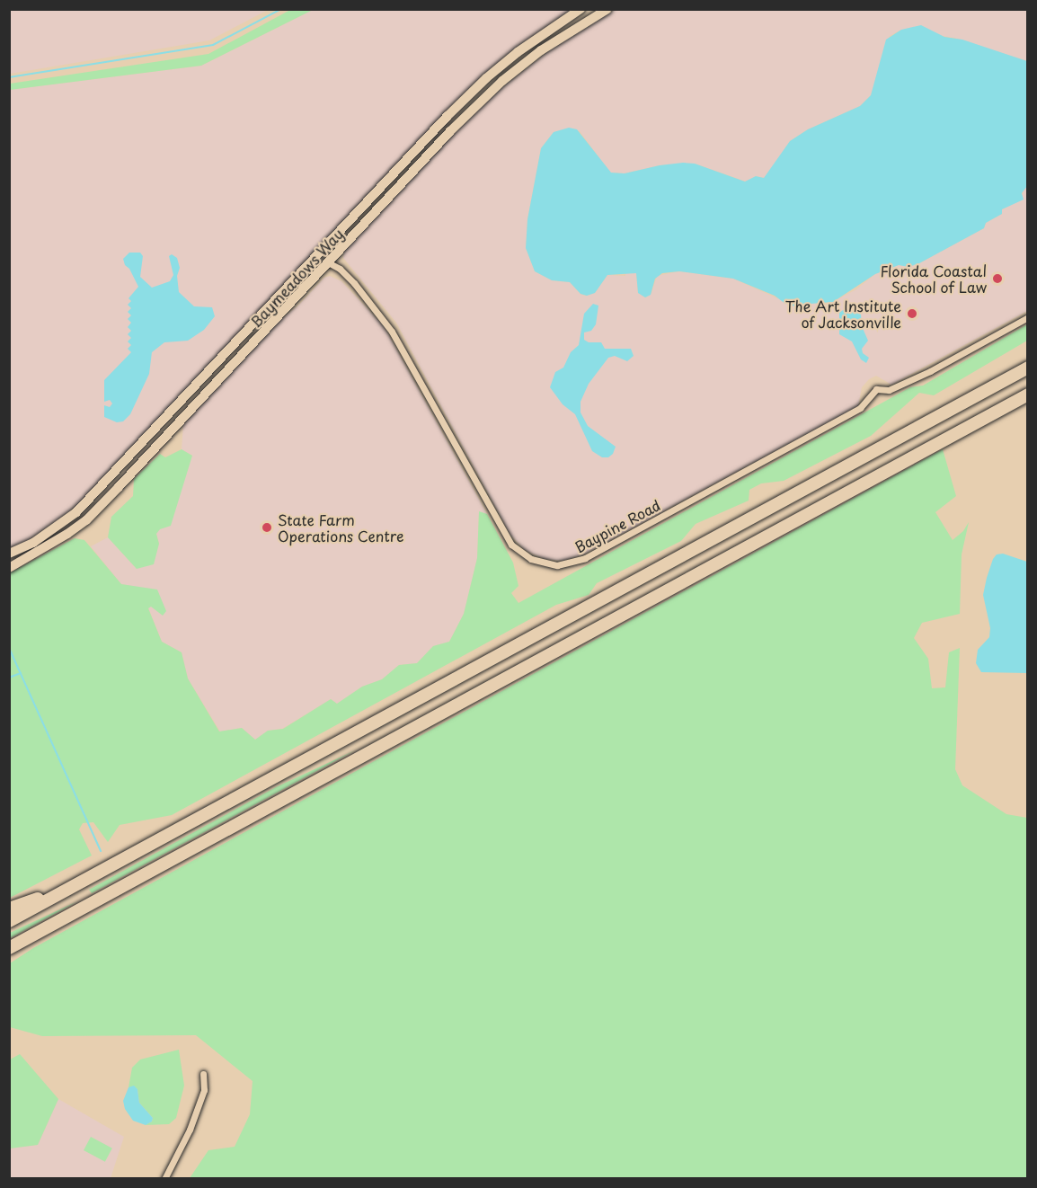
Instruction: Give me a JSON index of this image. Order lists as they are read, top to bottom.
{
  "streets": {
    "street": ["Baymeadows Way", "Baypine Road"]
  },
  "crossings": [
    ["Baymeadows Way", "Baypine Road"]
  ],
  "places": ["Florida Coastal School of Law", "The Art Institute of Jacksonville", "State Farm Operations Centre"]
}
